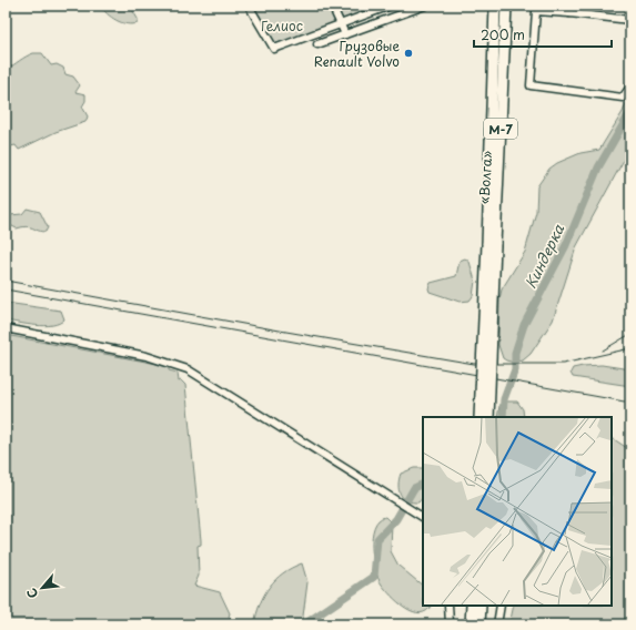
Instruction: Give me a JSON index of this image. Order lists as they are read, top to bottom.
{
  "streets": {
    "highway": ["М-7", "«Волга»"]
  },
  "crossings": [
    ["М-7", "«Волга»"]
  ],
  "water": ["Киндерка"],
  "parks": ["Гелиос"],
  "places": ["Грузовые Renault Volvo"],
  "scale_bar": "200 m",
  "north": "bottom left"
}
